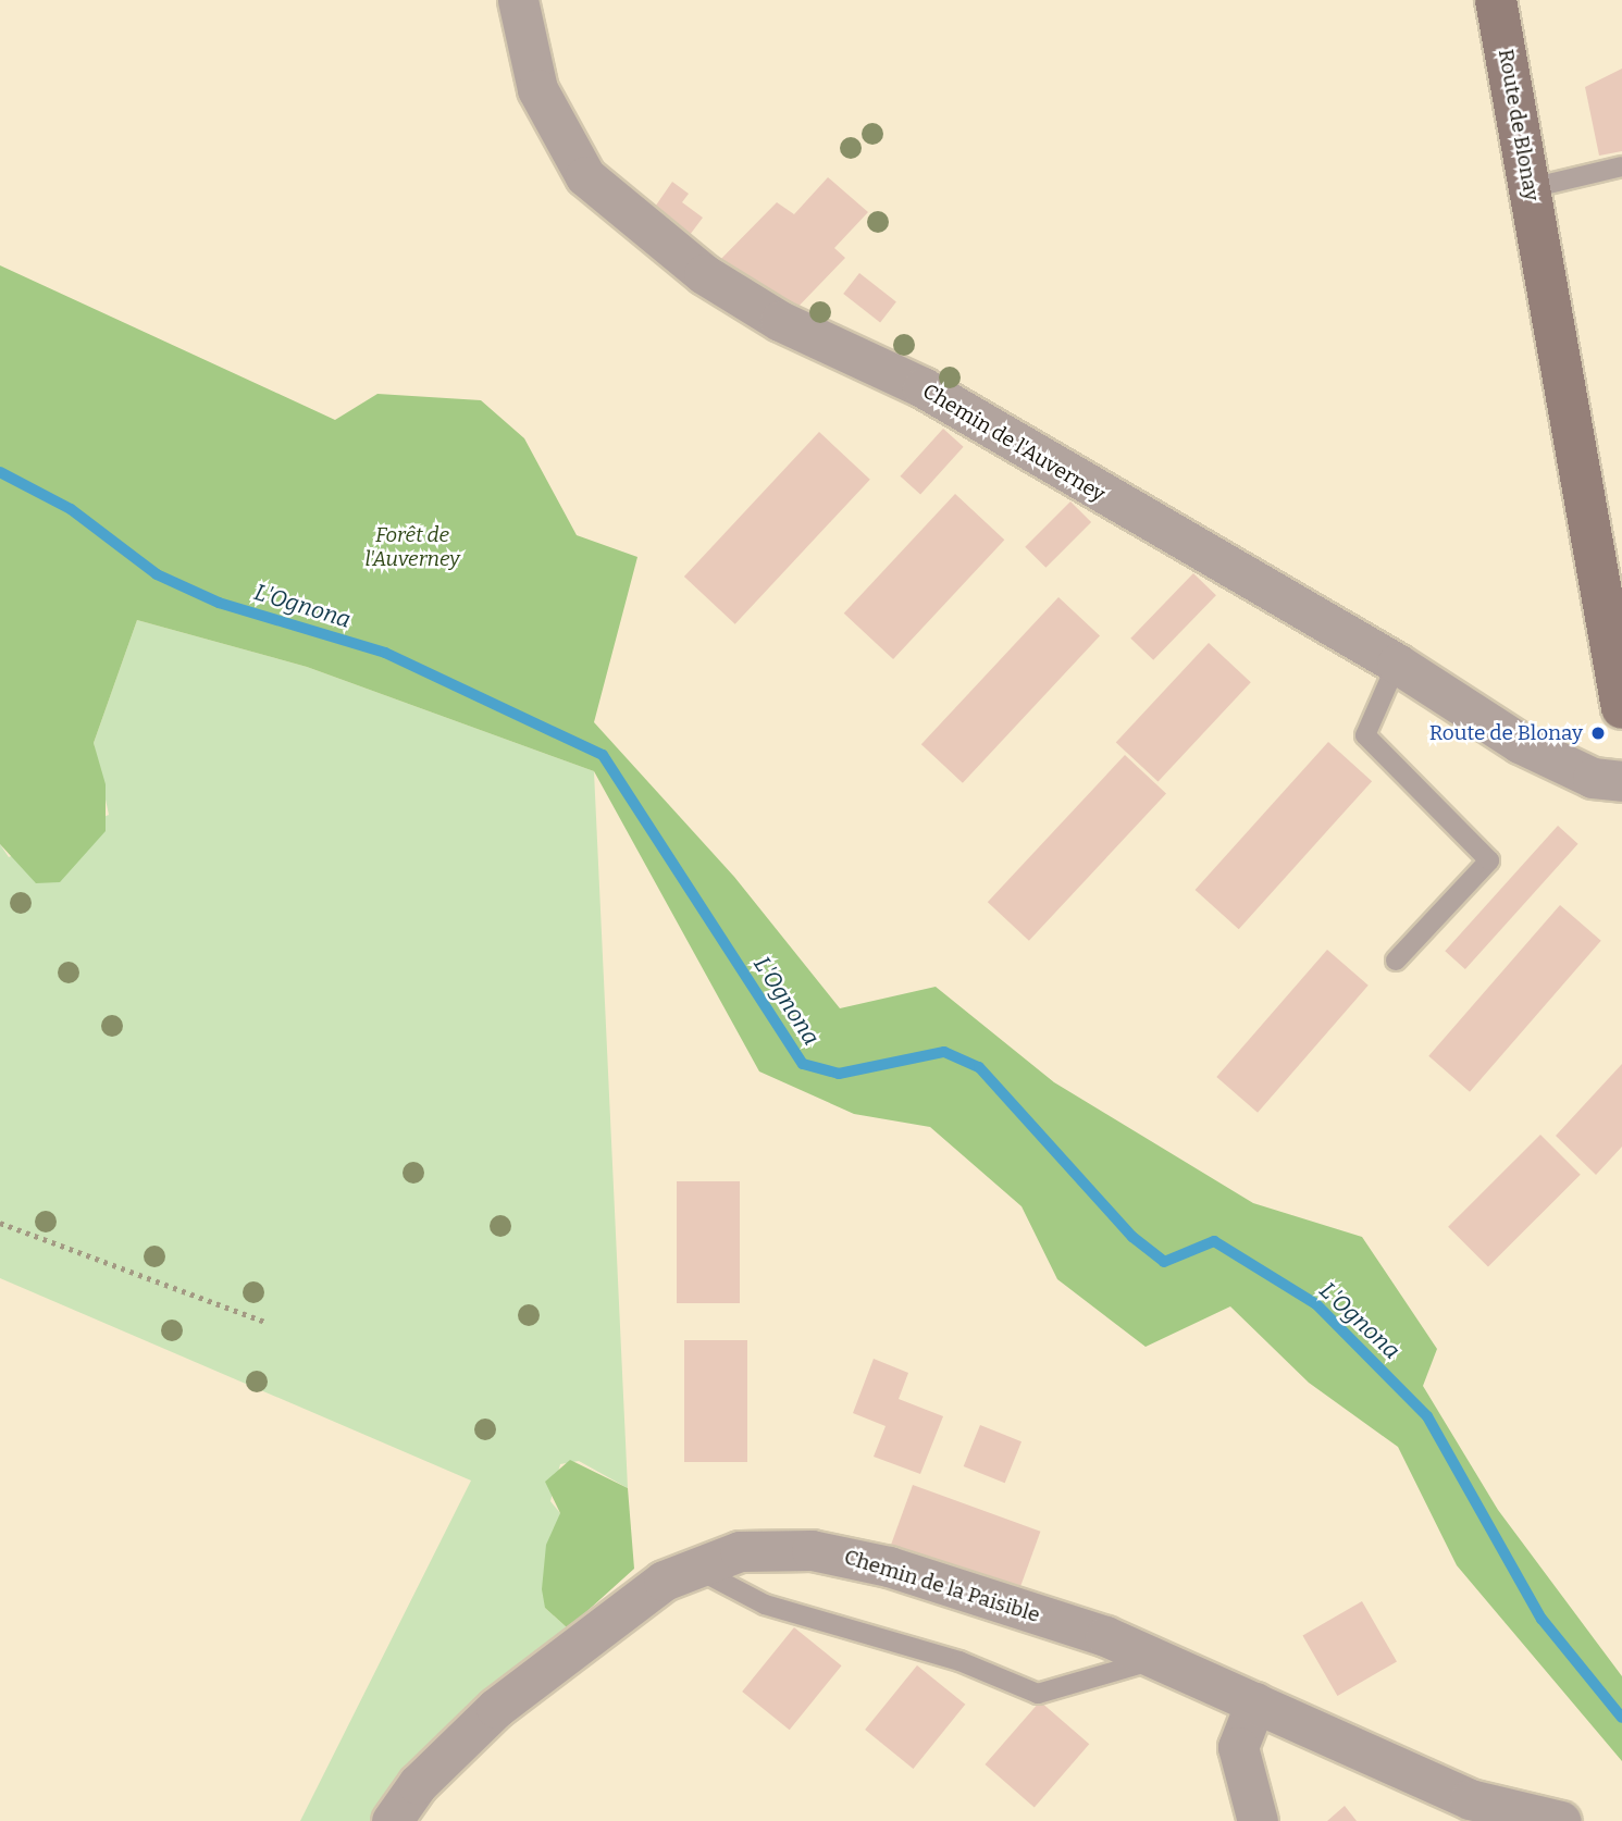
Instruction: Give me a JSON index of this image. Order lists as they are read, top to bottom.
{
  "streets": {
    "street": ["Route de Blonay", "Chemin de l'Auverney", "Chemin de la Paisible"]
  },
  "water": ["L'Ognona"],
  "parks": ["Forêt de l'Auverney"],
  "places": ["Route de Blonay"]
}
